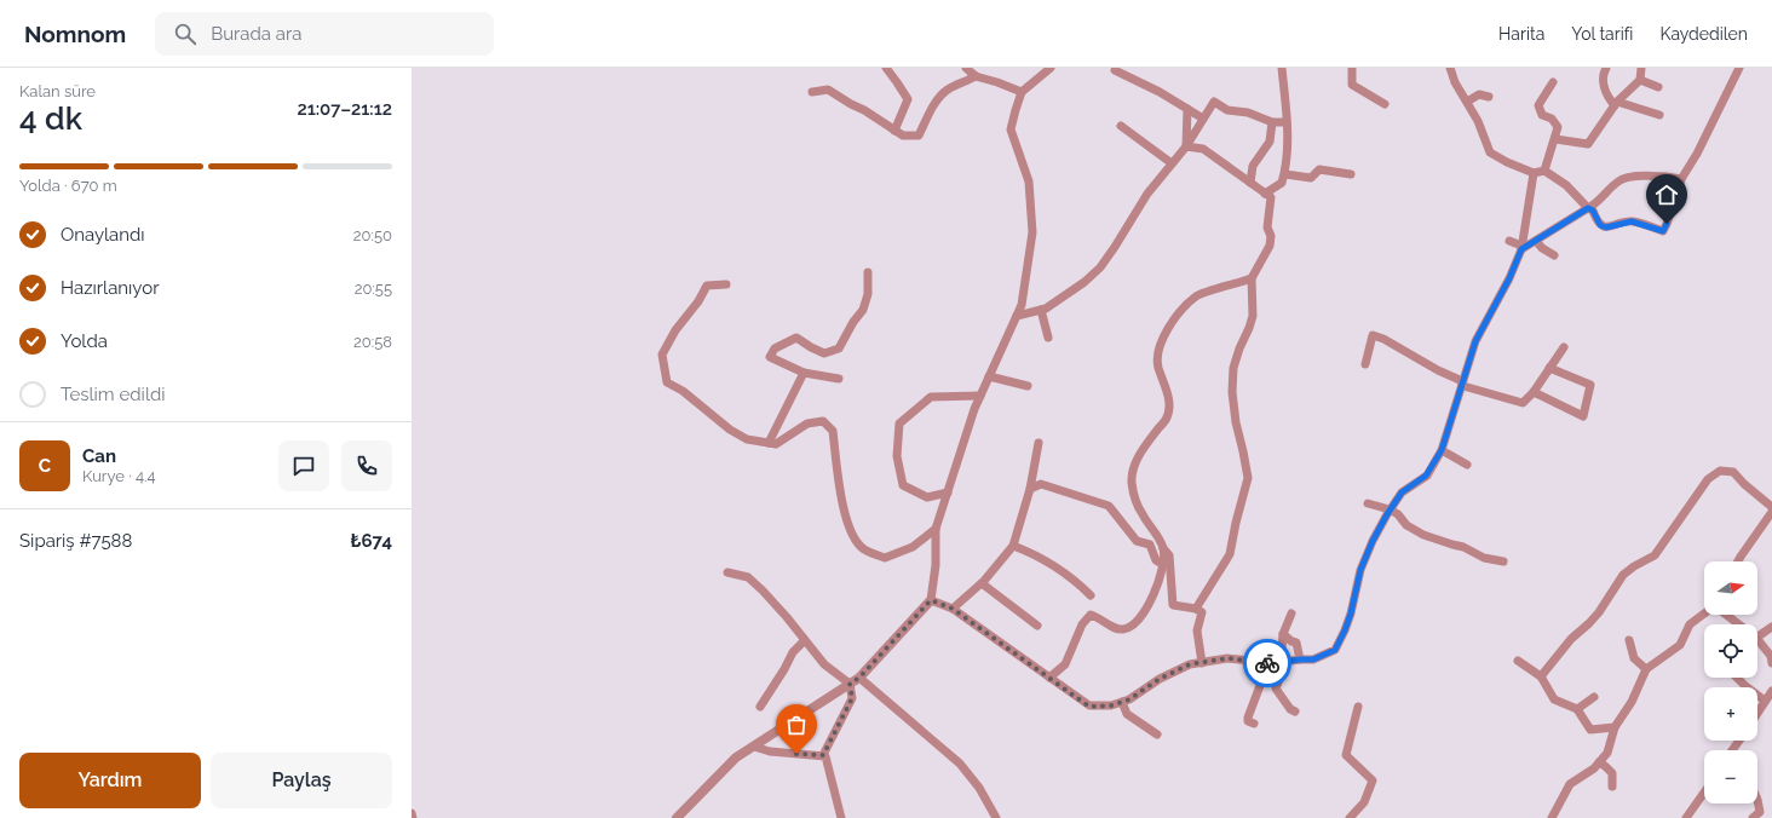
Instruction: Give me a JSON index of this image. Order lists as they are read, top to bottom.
{
  "north": "right",
  "page": {
    "header": "Nomnom",
    "search": "Burada ara",
    "nav": ["Harita", "Yol tarifi", "Kaydedilen"],
    "heading": ["4 dk", "Kalan süre", "21:07–21:12"],
    "panel": [
      "Can",
      "Kurye · 4.4",
      "Sipariş #7588",
      "₺674"
    ],
    "bar": "Yolda · 670 m",
    "list": [
      ["Onaylandı", "20:50"],
      ["Hazırlanıyor", "20:55"],
      ["Yolda", "20:58"],
      "Teslim edildi"
    ],
    "round": "C",
    "map_buttons": ["+", "−"],
    "buttons": ["Yardım", "Paylaş"]
  }
}
